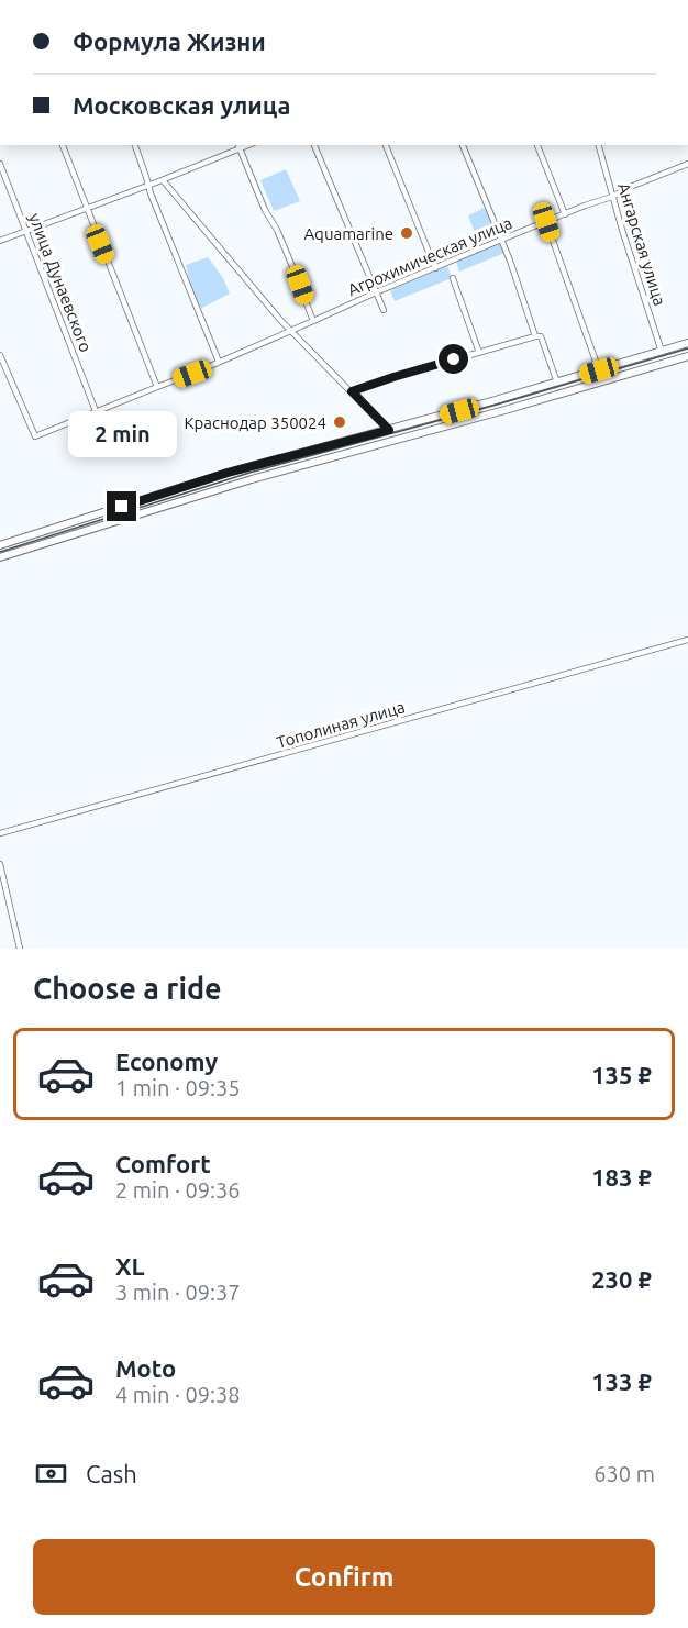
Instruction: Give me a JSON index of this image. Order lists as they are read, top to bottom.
{
  "streets": {
    "street": [
      "Ангарская улица",
      "Агрохимическая улица",
      "улица Дунаевского",
      "Тополиная улица"
    ]
  },
  "crossings": [
    ["Ангарская улица", "Агрохимическая улица"],
    ["Агрохимическая улица", "улица Дунаевского"]
  ],
  "places": ["Aquamarine", "Краснодар 350024"],
  "page": {
    "banner": ["Формула Жизни", "Московская улица"],
    "bubble": "2 min",
    "heading": "Choose a ride",
    "list": [
      {
        "name": "Economy",
        "note": "1 min · 09:35",
        "value": "135 ₽"
      },
      {
        "name": "Comfort",
        "note": "2 min · 09:36",
        "value": "183 ₽"
      },
      {
        "name": "XL",
        "note": "3 min · 09:37",
        "value": "230 ₽"
      },
      {
        "name": "Moto",
        "note": "4 min · 09:38",
        "value": "133 ₽"
      }
    ],
    "pay": ["Cash", "630 m"],
    "buttons": "Confirm"
  }
}
